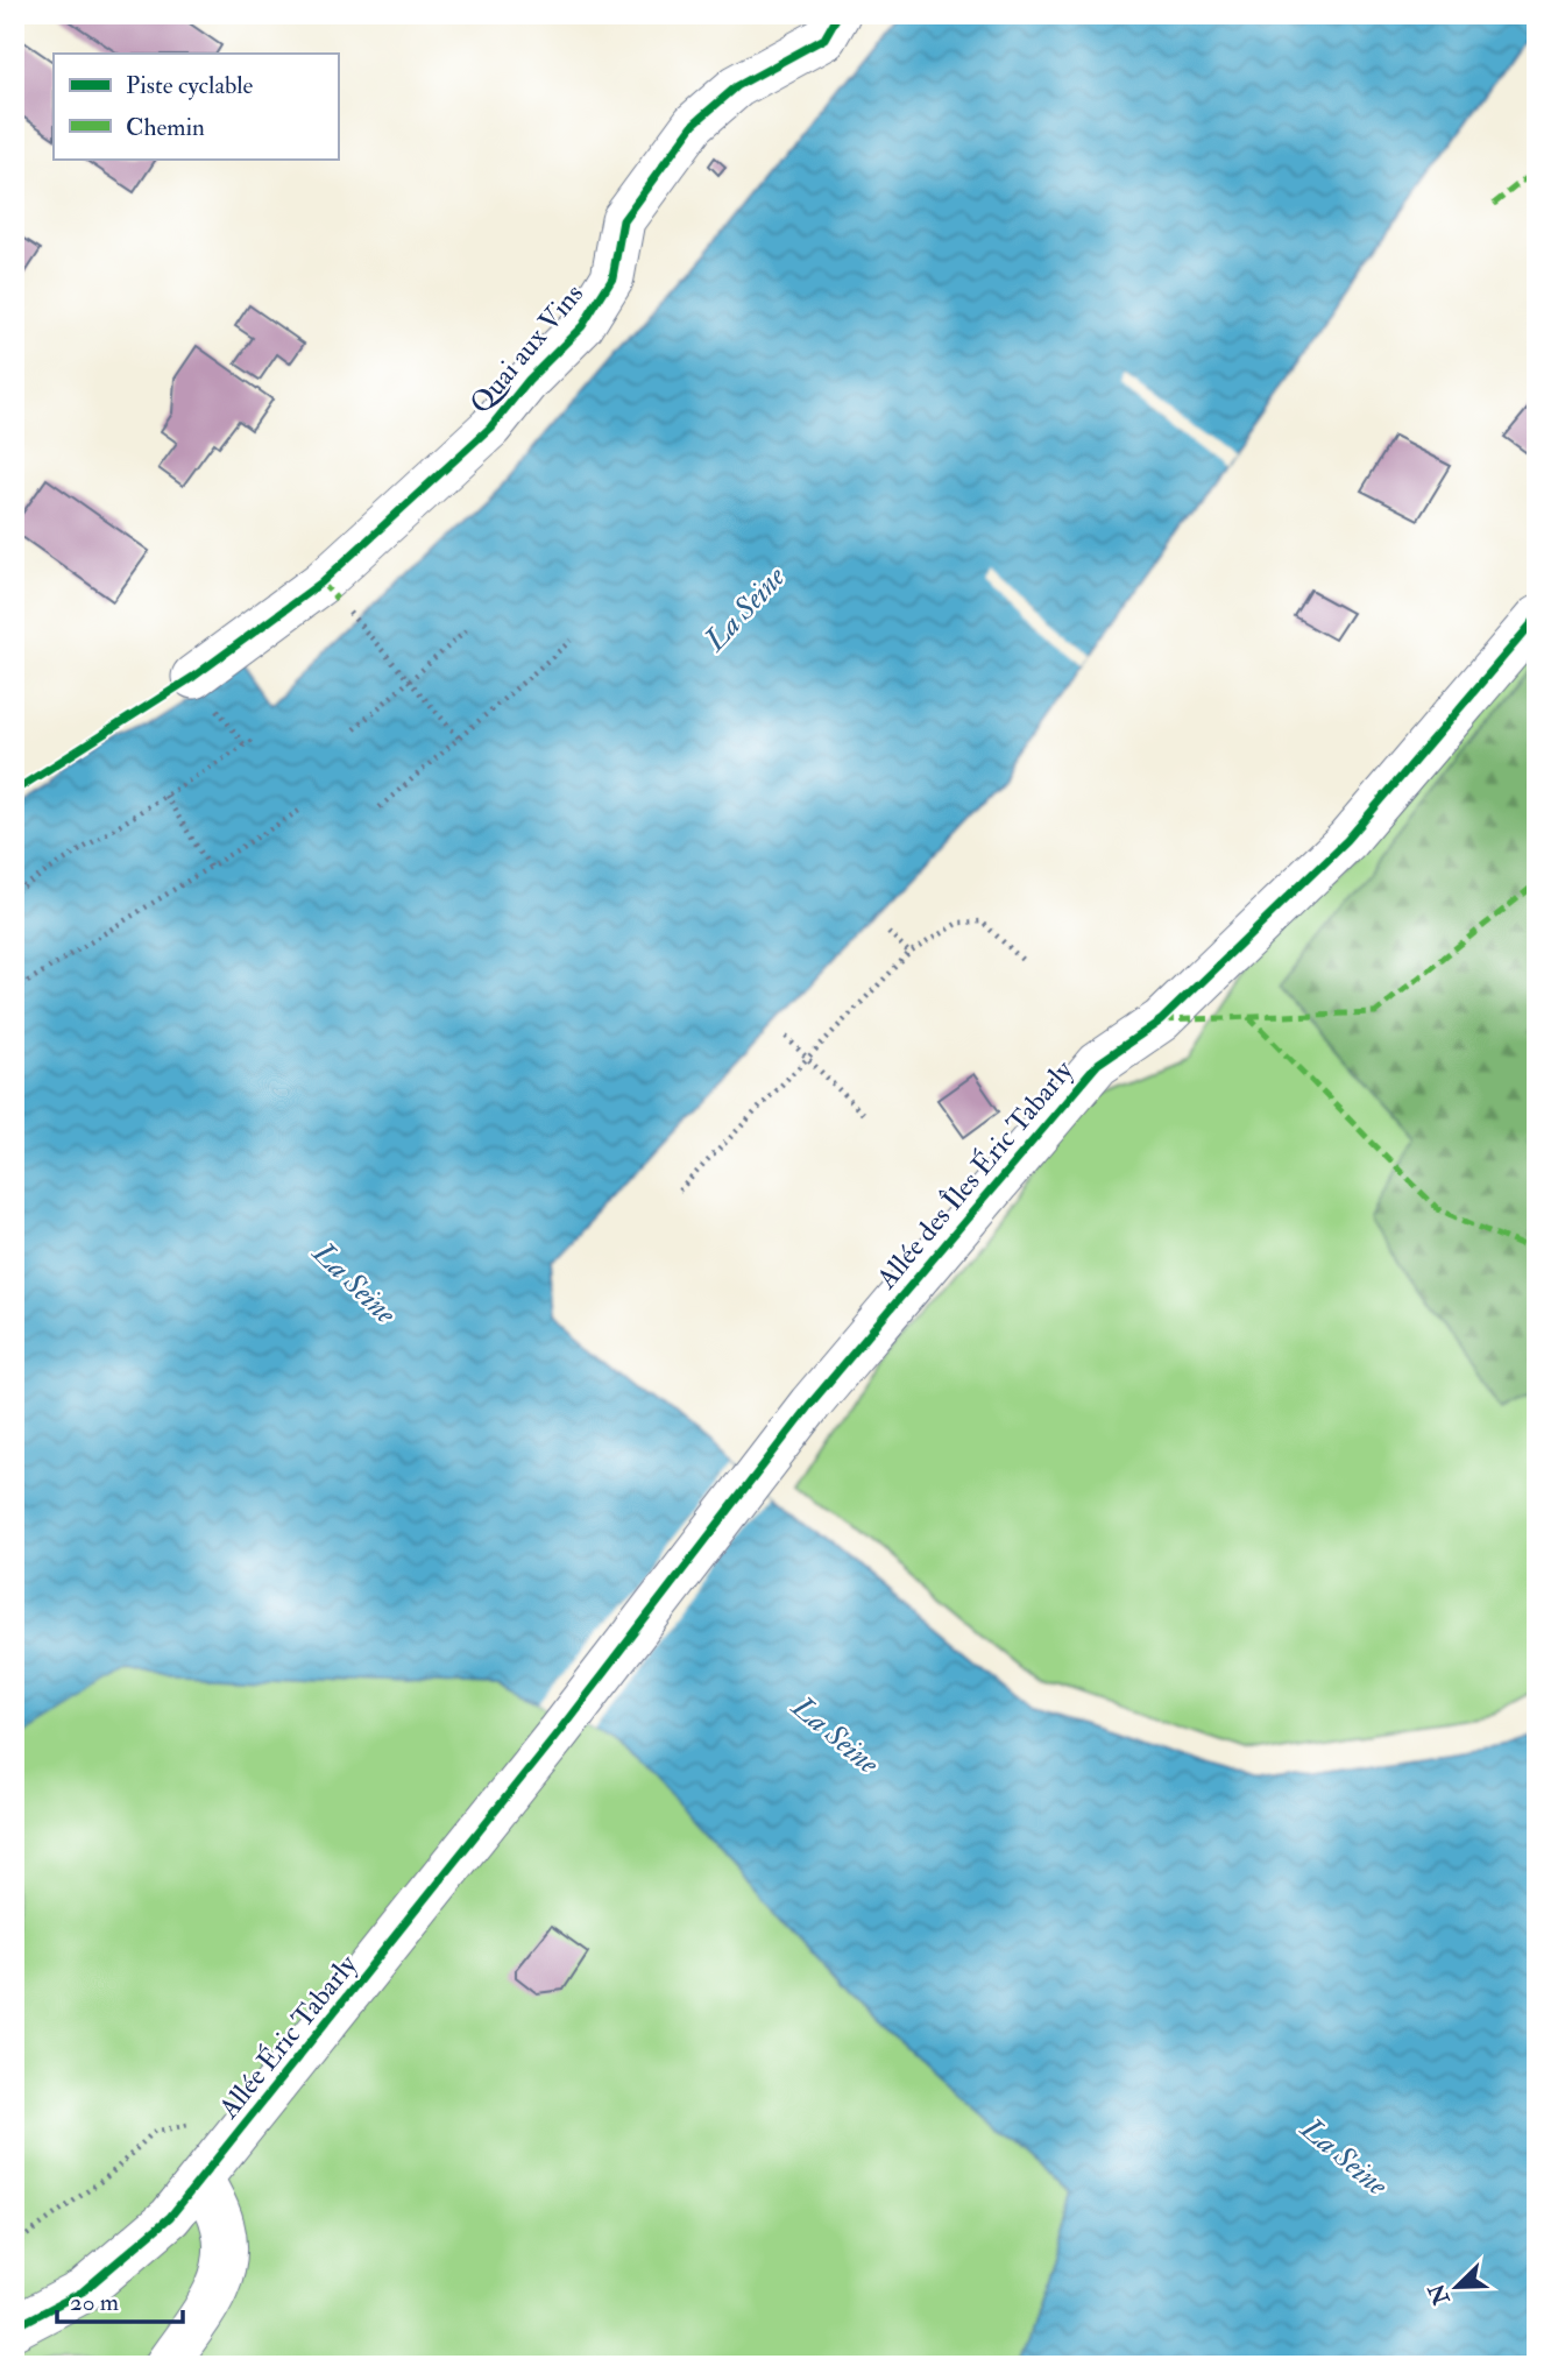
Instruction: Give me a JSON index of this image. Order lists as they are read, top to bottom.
{
  "streets": {
    "street": ["Quai aux Vins", "Allée des Îles Éric Tabarly", "Allée Éric Tabarly"]
  },
  "crossings": [
    ["Allée des Îles Éric Tabarly", "Allée Éric Tabarly"]
  ],
  "water": ["La Seine"],
  "legend": ["Piste cyclable", "Chemin"],
  "scale_bar": "20 m",
  "north": "bottom left"
}
